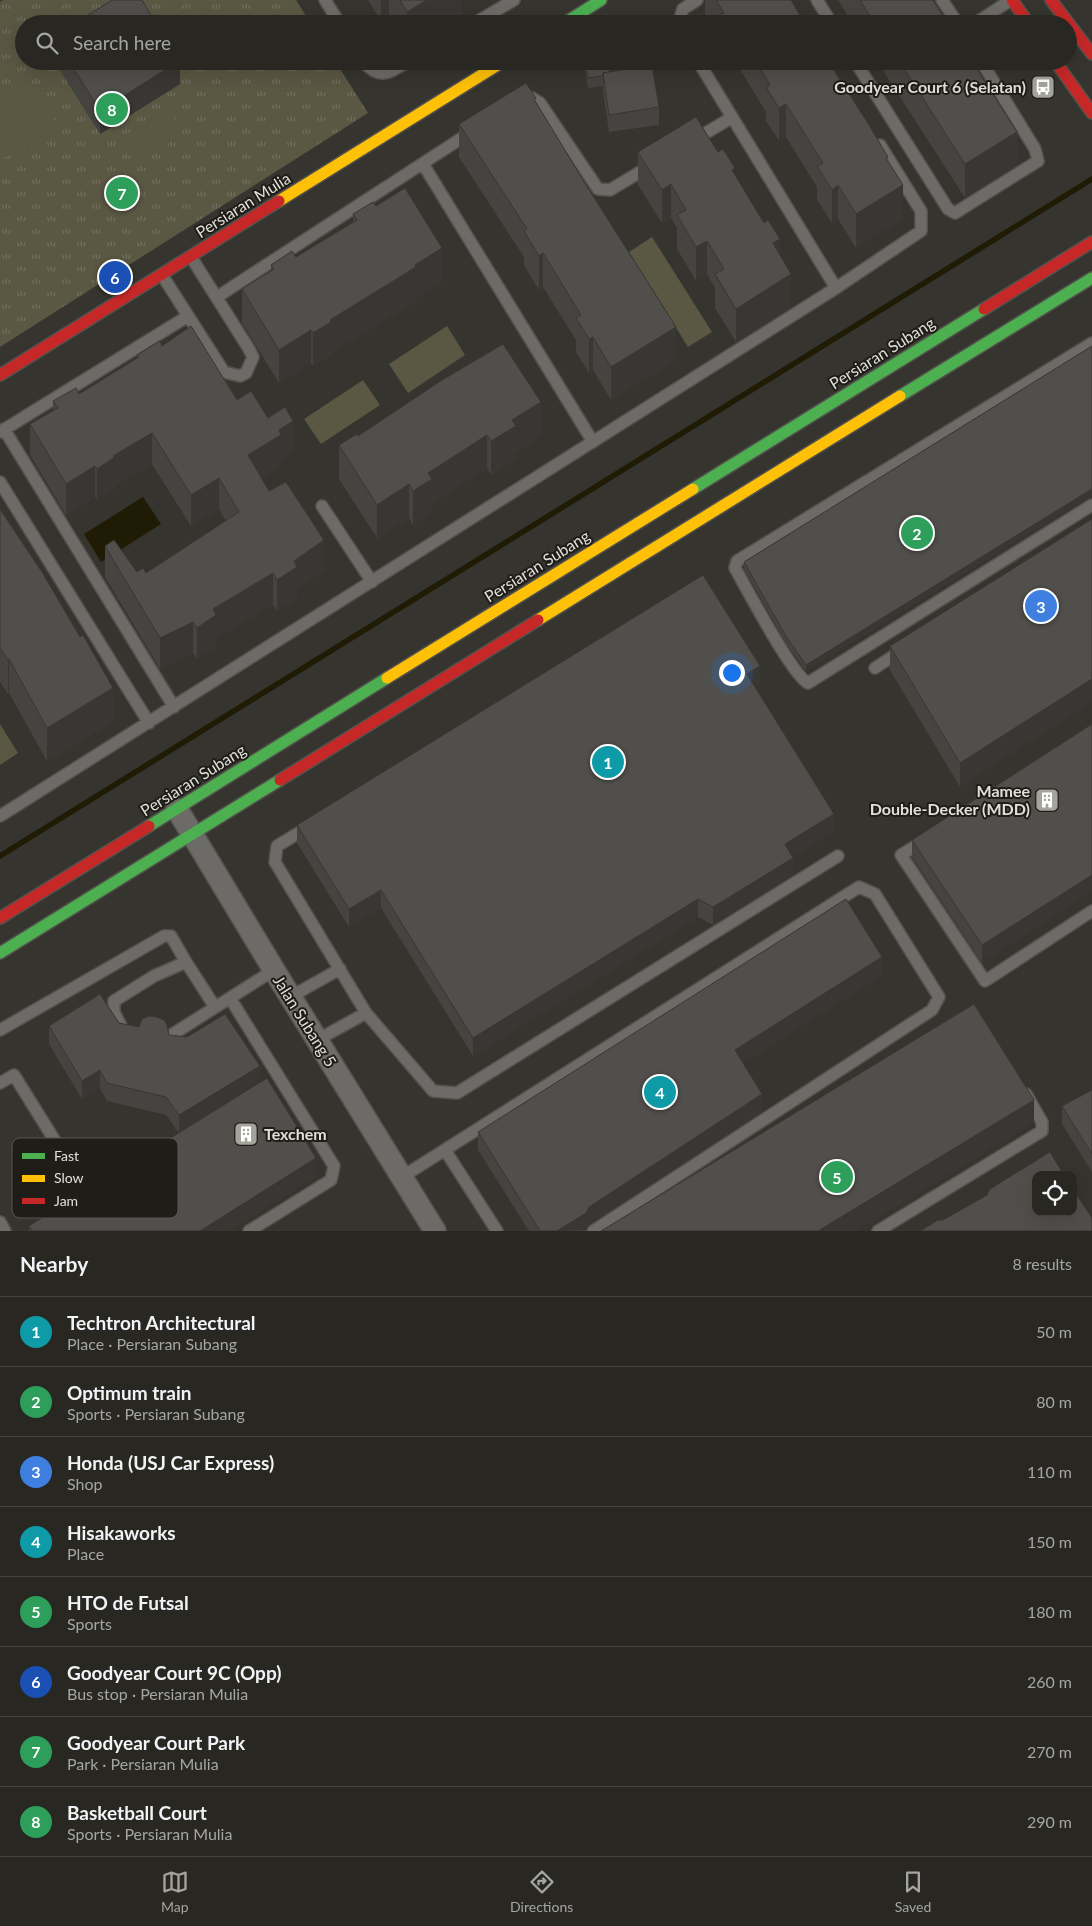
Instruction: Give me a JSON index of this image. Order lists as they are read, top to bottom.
{
  "streets": {
    "street": ["Persiaran Mulia", "Persiaran Subang", "Jalan Subang 5"]
  },
  "crossings": [
    ["Persiaran Subang", "Jalan Subang 5"]
  ],
  "places": {
    "bus stop": ["Goodyear Court 6 (Selatan)"],
    "building": ["Mamee Double-Decker (MDD)", "Texchem"]
  },
  "legend": ["Fast", "Slow", "Jam"],
  "page": {
    "search": "Search here",
    "pins": [
      "8",
      "7",
      "6",
      "2",
      "3",
      "1",
      "4",
      "5"
    ],
    "heading": ["Nearby", "8 results"],
    "list": [
      {
        "mark": "1",
        "name": "Techtron Architectural",
        "note": "Place · Persiaran Subang",
        "value": "50 m"
      },
      {
        "mark": "2",
        "name": "Optimum train",
        "note": "Sports · Persiaran Subang",
        "value": "80 m"
      },
      {
        "mark": "3",
        "name": "Honda (USJ Car Express)",
        "note": "Shop",
        "value": "110 m"
      },
      {
        "mark": "4",
        "name": "Hisakaworks",
        "note": "Place",
        "value": "150 m"
      },
      {
        "mark": "5",
        "name": "HTO de Futsal",
        "note": "Sports",
        "value": "180 m"
      },
      {
        "mark": "6",
        "name": "Goodyear Court 9C (Opp)",
        "note": "Bus stop · Persiaran Mulia",
        "value": "260 m"
      },
      {
        "mark": "7",
        "name": "Goodyear Court Park",
        "note": "Park · Persiaran Mulia",
        "value": "270 m"
      },
      {
        "mark": "8",
        "name": "Basketball Court",
        "note": "Sports · Persiaran Mulia",
        "value": "290 m"
      }
    ],
    "nav": ["Map", "Directions", "Saved"]
  }
}
